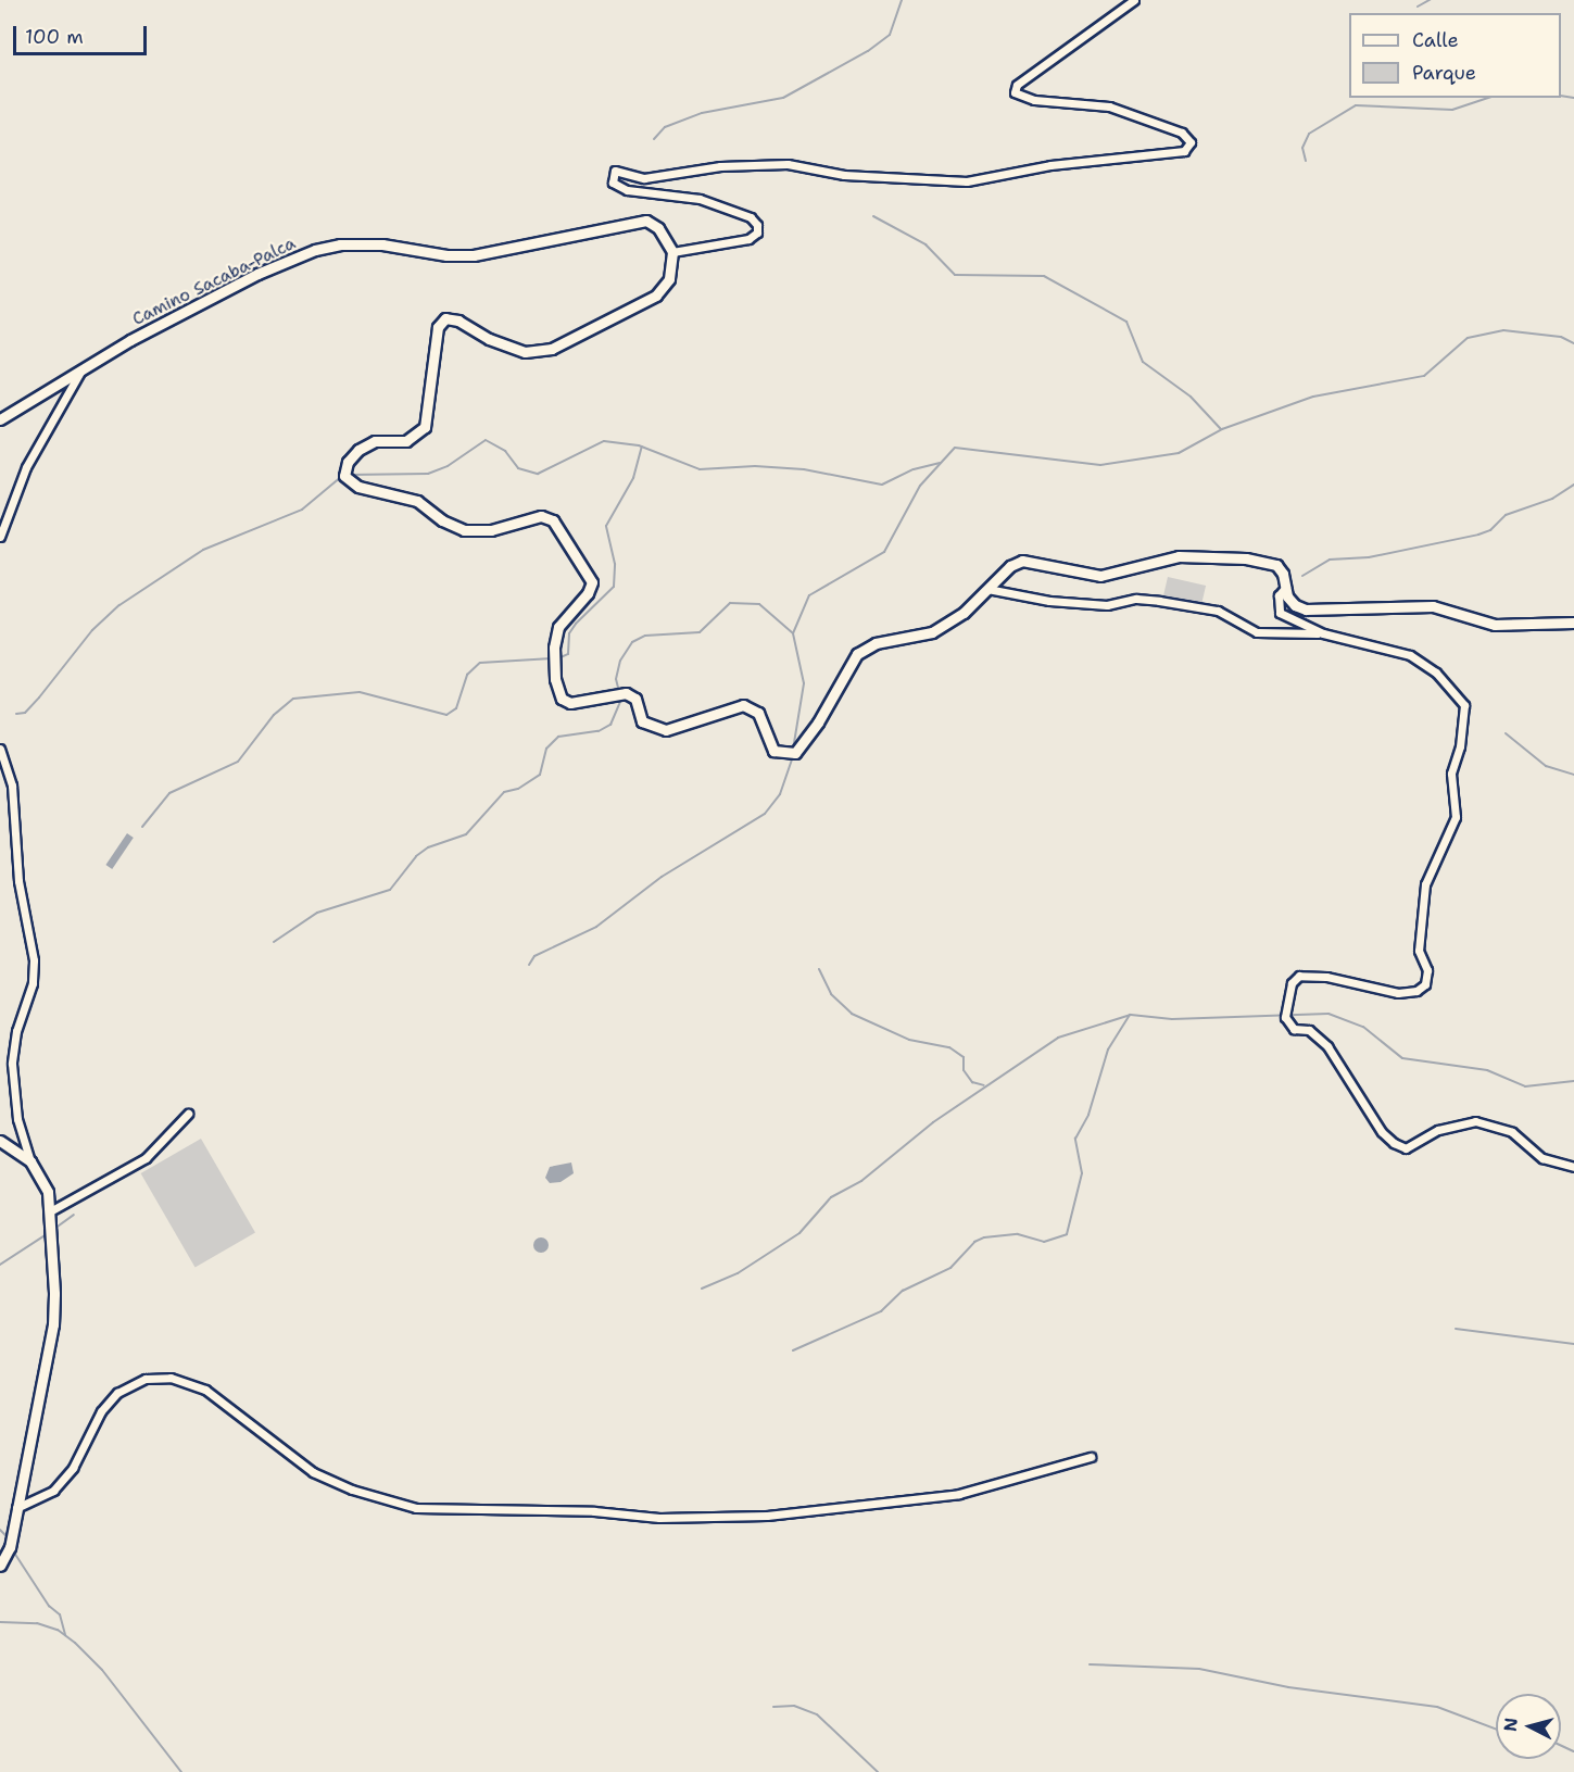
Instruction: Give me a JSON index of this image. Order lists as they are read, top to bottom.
{
  "streets": {
    "street": ["Camino Sacaba-Palca"]
  },
  "legend": ["Calle", "Parque"],
  "scale_bar": "100 m",
  "north": "left"
}
